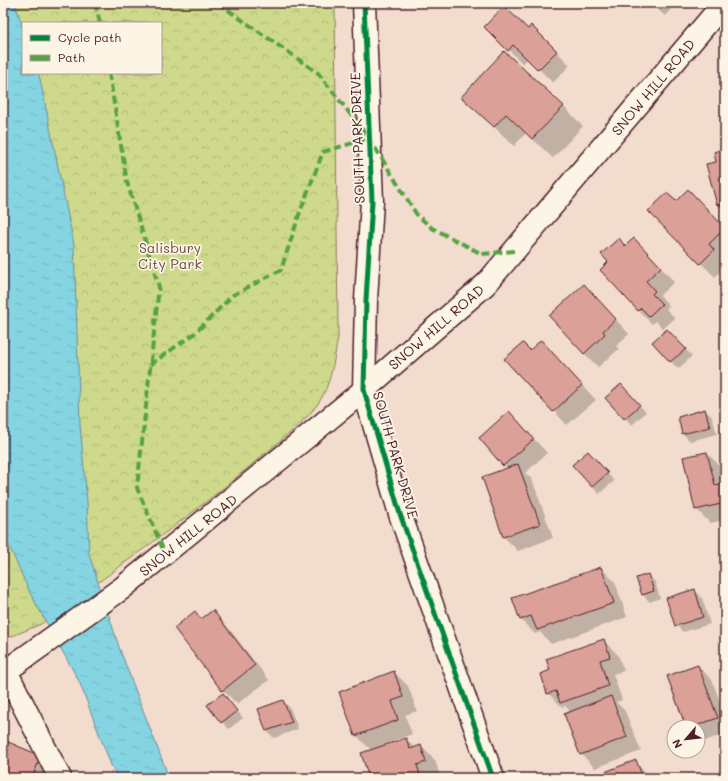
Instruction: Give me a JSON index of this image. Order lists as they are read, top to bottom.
{
  "streets": {
    "main road": ["SNOW HILL ROAD", "SOUTH PARK DRIVE"]
  },
  "crossings": [
    ["SNOW HILL ROAD", "SOUTH PARK DRIVE"]
  ],
  "parks": ["Salisbury City Park"],
  "legend": ["Cycle path", "Path"],
  "north": "bottom left"
}
